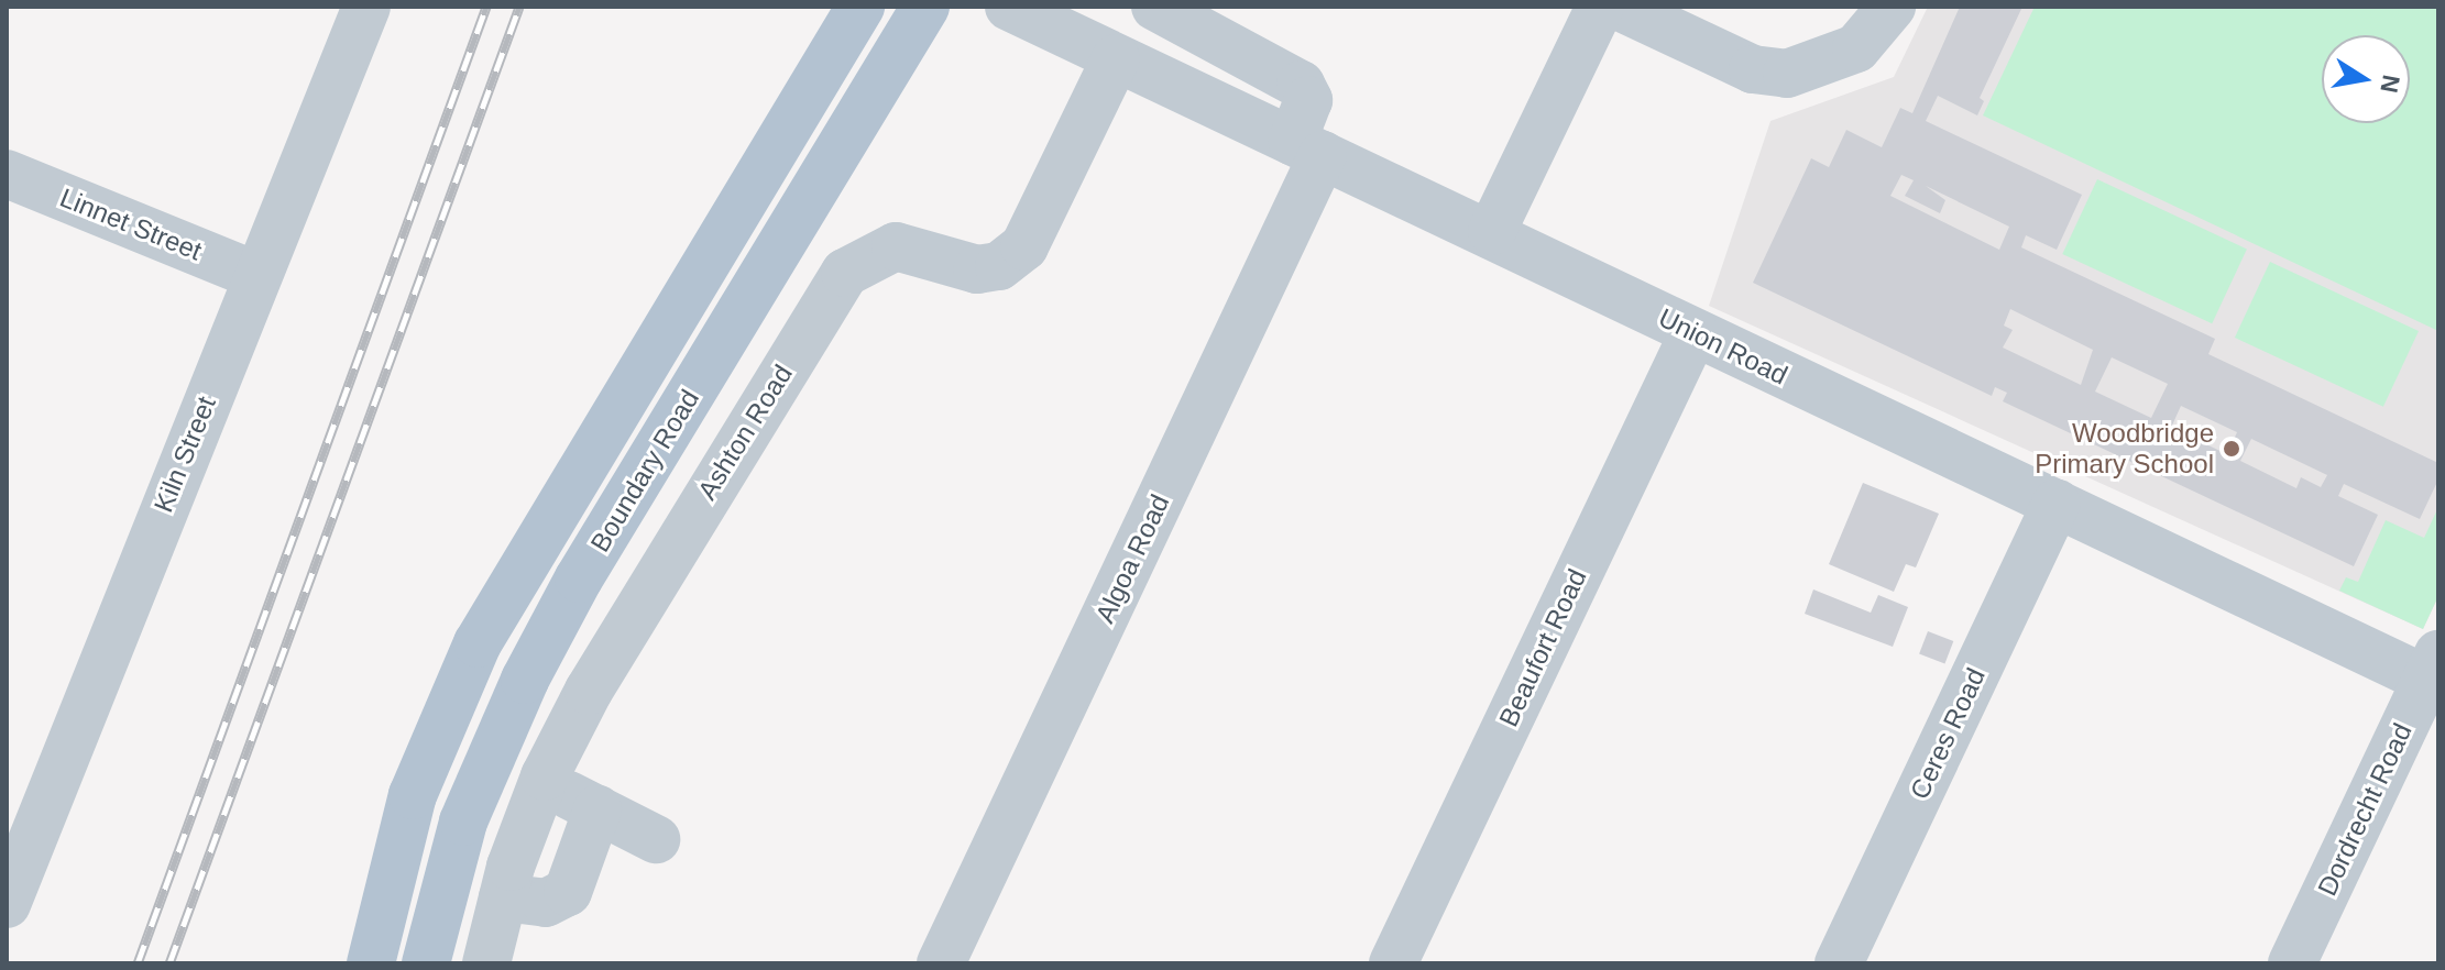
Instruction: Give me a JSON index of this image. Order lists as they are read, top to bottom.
{
  "streets": {
    "main road": ["Boundary Road"],
    "street": [
      "Linnet Street",
      "Union Road",
      "Ashton Road",
      "Kiln Street",
      "Algoa Road",
      "Beaufort Road",
      "Ceres Road",
      "Dordrecht Road"
    ]
  },
  "crossings": [
    ["Linnet Street", "Kiln Street"],
    ["Union Road", "Ashton Road"],
    ["Union Road", "Algoa Road"],
    ["Union Road", "Beaufort Road"],
    ["Union Road", "Ceres Road"],
    ["Union Road", "Dordrecht Road"]
  ],
  "places": ["Woodbridge Primary School"],
  "north": "right"
}
